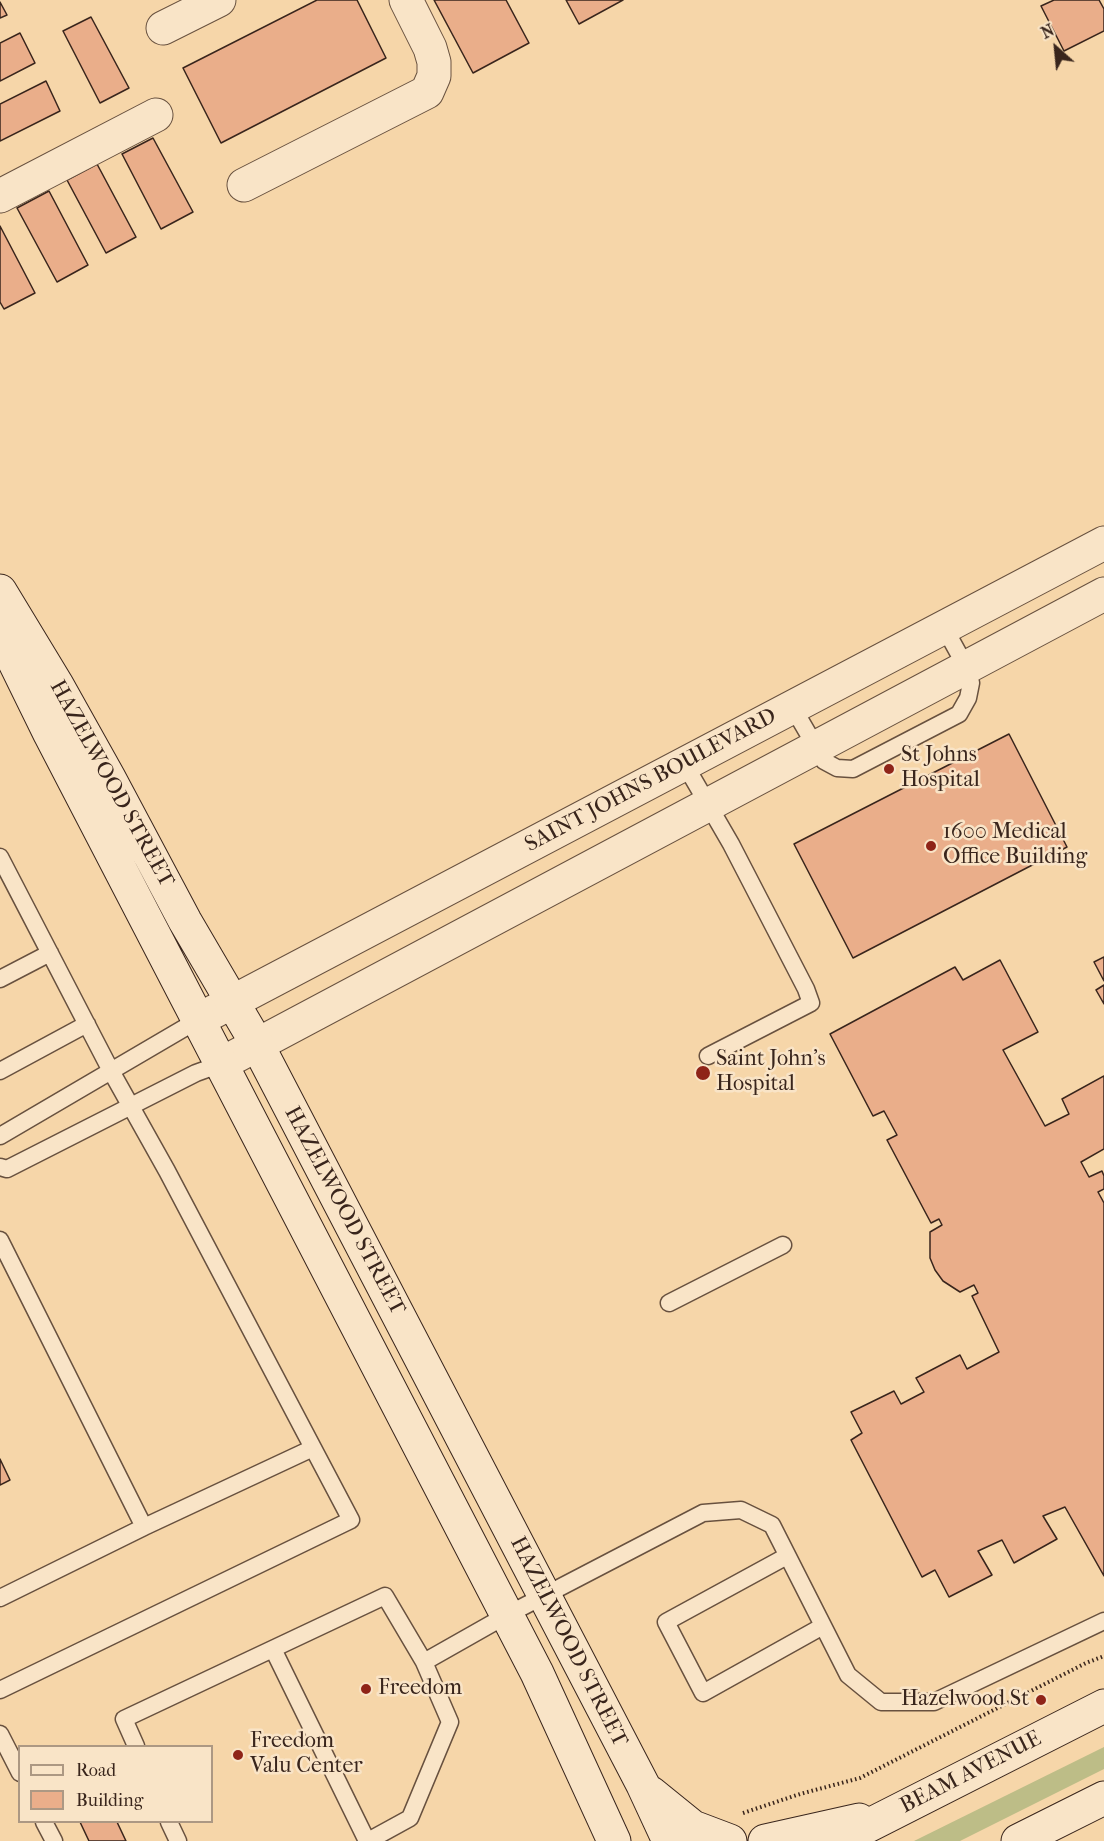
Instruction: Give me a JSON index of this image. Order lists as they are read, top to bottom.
{
  "streets": {
    "street": ["SAINT JOHNS BOULEVARD", "HAZELWOOD STREET", "BEAM AVENUE"]
  },
  "crossings": [
    ["SAINT JOHNS BOULEVARD", "HAZELWOOD STREET"]
  ],
  "places": [
    "St Johns Hospital",
    "1600 Medical Office Building",
    "Saint John's Hospital",
    "Freedom",
    "Hazelwood St",
    "Freedom Valu Center"
  ],
  "legend": ["Road", "Building"],
  "north": "top left"
}
